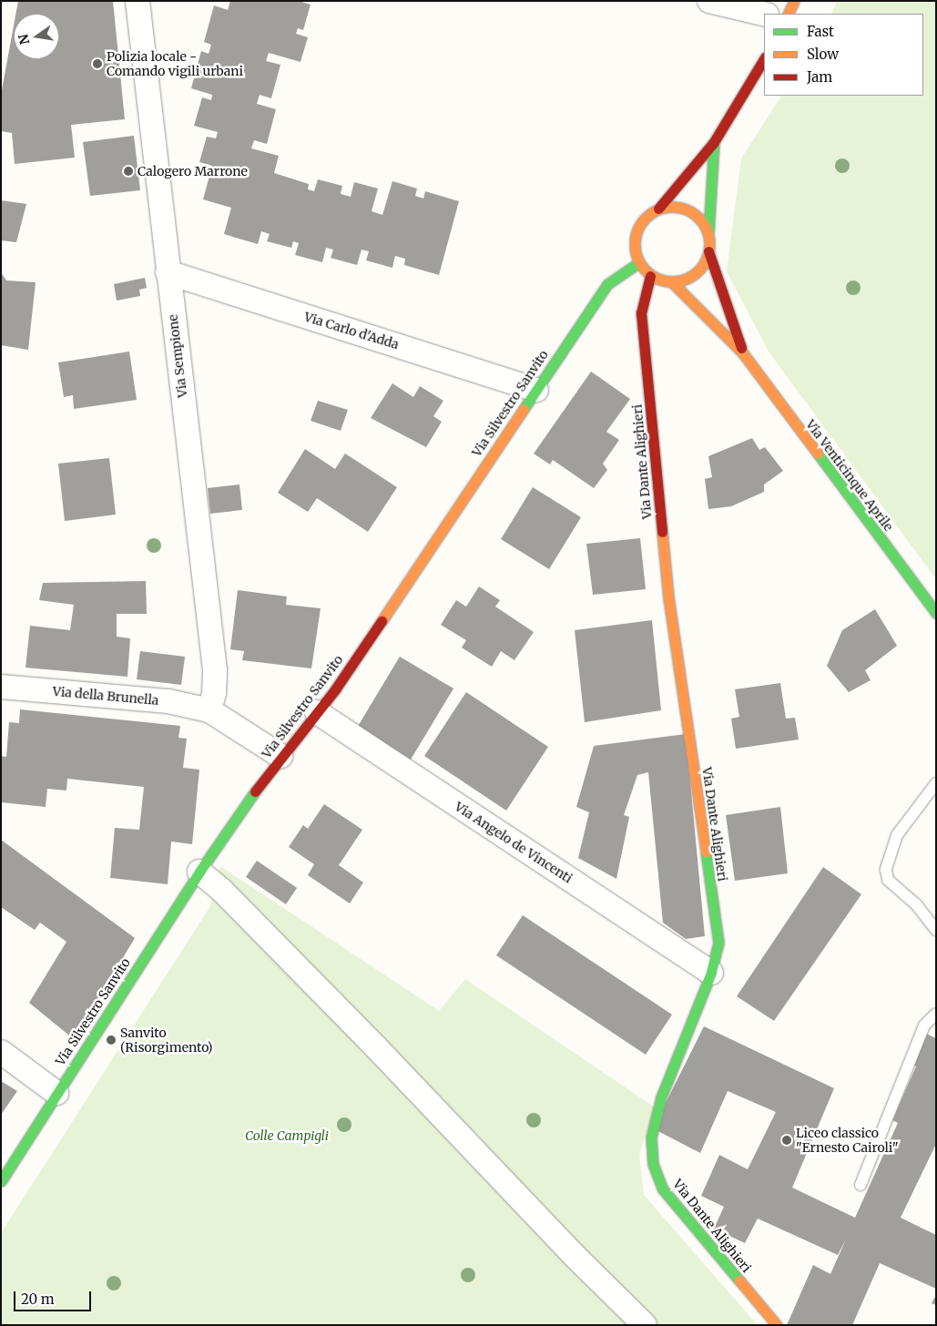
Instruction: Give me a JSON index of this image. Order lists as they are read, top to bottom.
{
  "streets": {
    "main road": ["Via Silvestro Sanvito", "Via Dante Alighieri", "Via Venticinque Aprile"],
    "street": [
      "Via Carlo d'Adda",
      "Via Sempione",
      "Via della Brunella",
      "Via Angelo de Vincenti"
    ]
  },
  "crossings": [
    ["Via Carlo d'Adda", "Via Sempione"],
    ["Via Carlo d'Adda", "Via Silvestro Sanvito"],
    ["Via Sempione", "Via della Brunella"],
    ["Via Silvestro Sanvito", "Via Dante Alighieri"],
    ["Via Silvestro Sanvito", "Via Venticinque Aprile"],
    ["Via Silvestro Sanvito", "Via della Brunella"],
    ["Via Silvestro Sanvito", "Via Angelo de Vincenti"],
    ["Via Dante Alighieri", "Via Venticinque Aprile"],
    ["Via Dante Alighieri", "Via Angelo de Vincenti"]
  ],
  "parks": ["Colle Campigli"],
  "places": [
    "Polizia locale - Comando vigili urbani",
    "Calogero Marrone",
    "Sanvito (Risorgimento)",
    "Liceo classico \"Ernesto Cairoli\""
  ],
  "legend": ["Fast", "Slow", "Jam"],
  "scale_bar": "20 m",
  "north": "left"
}
